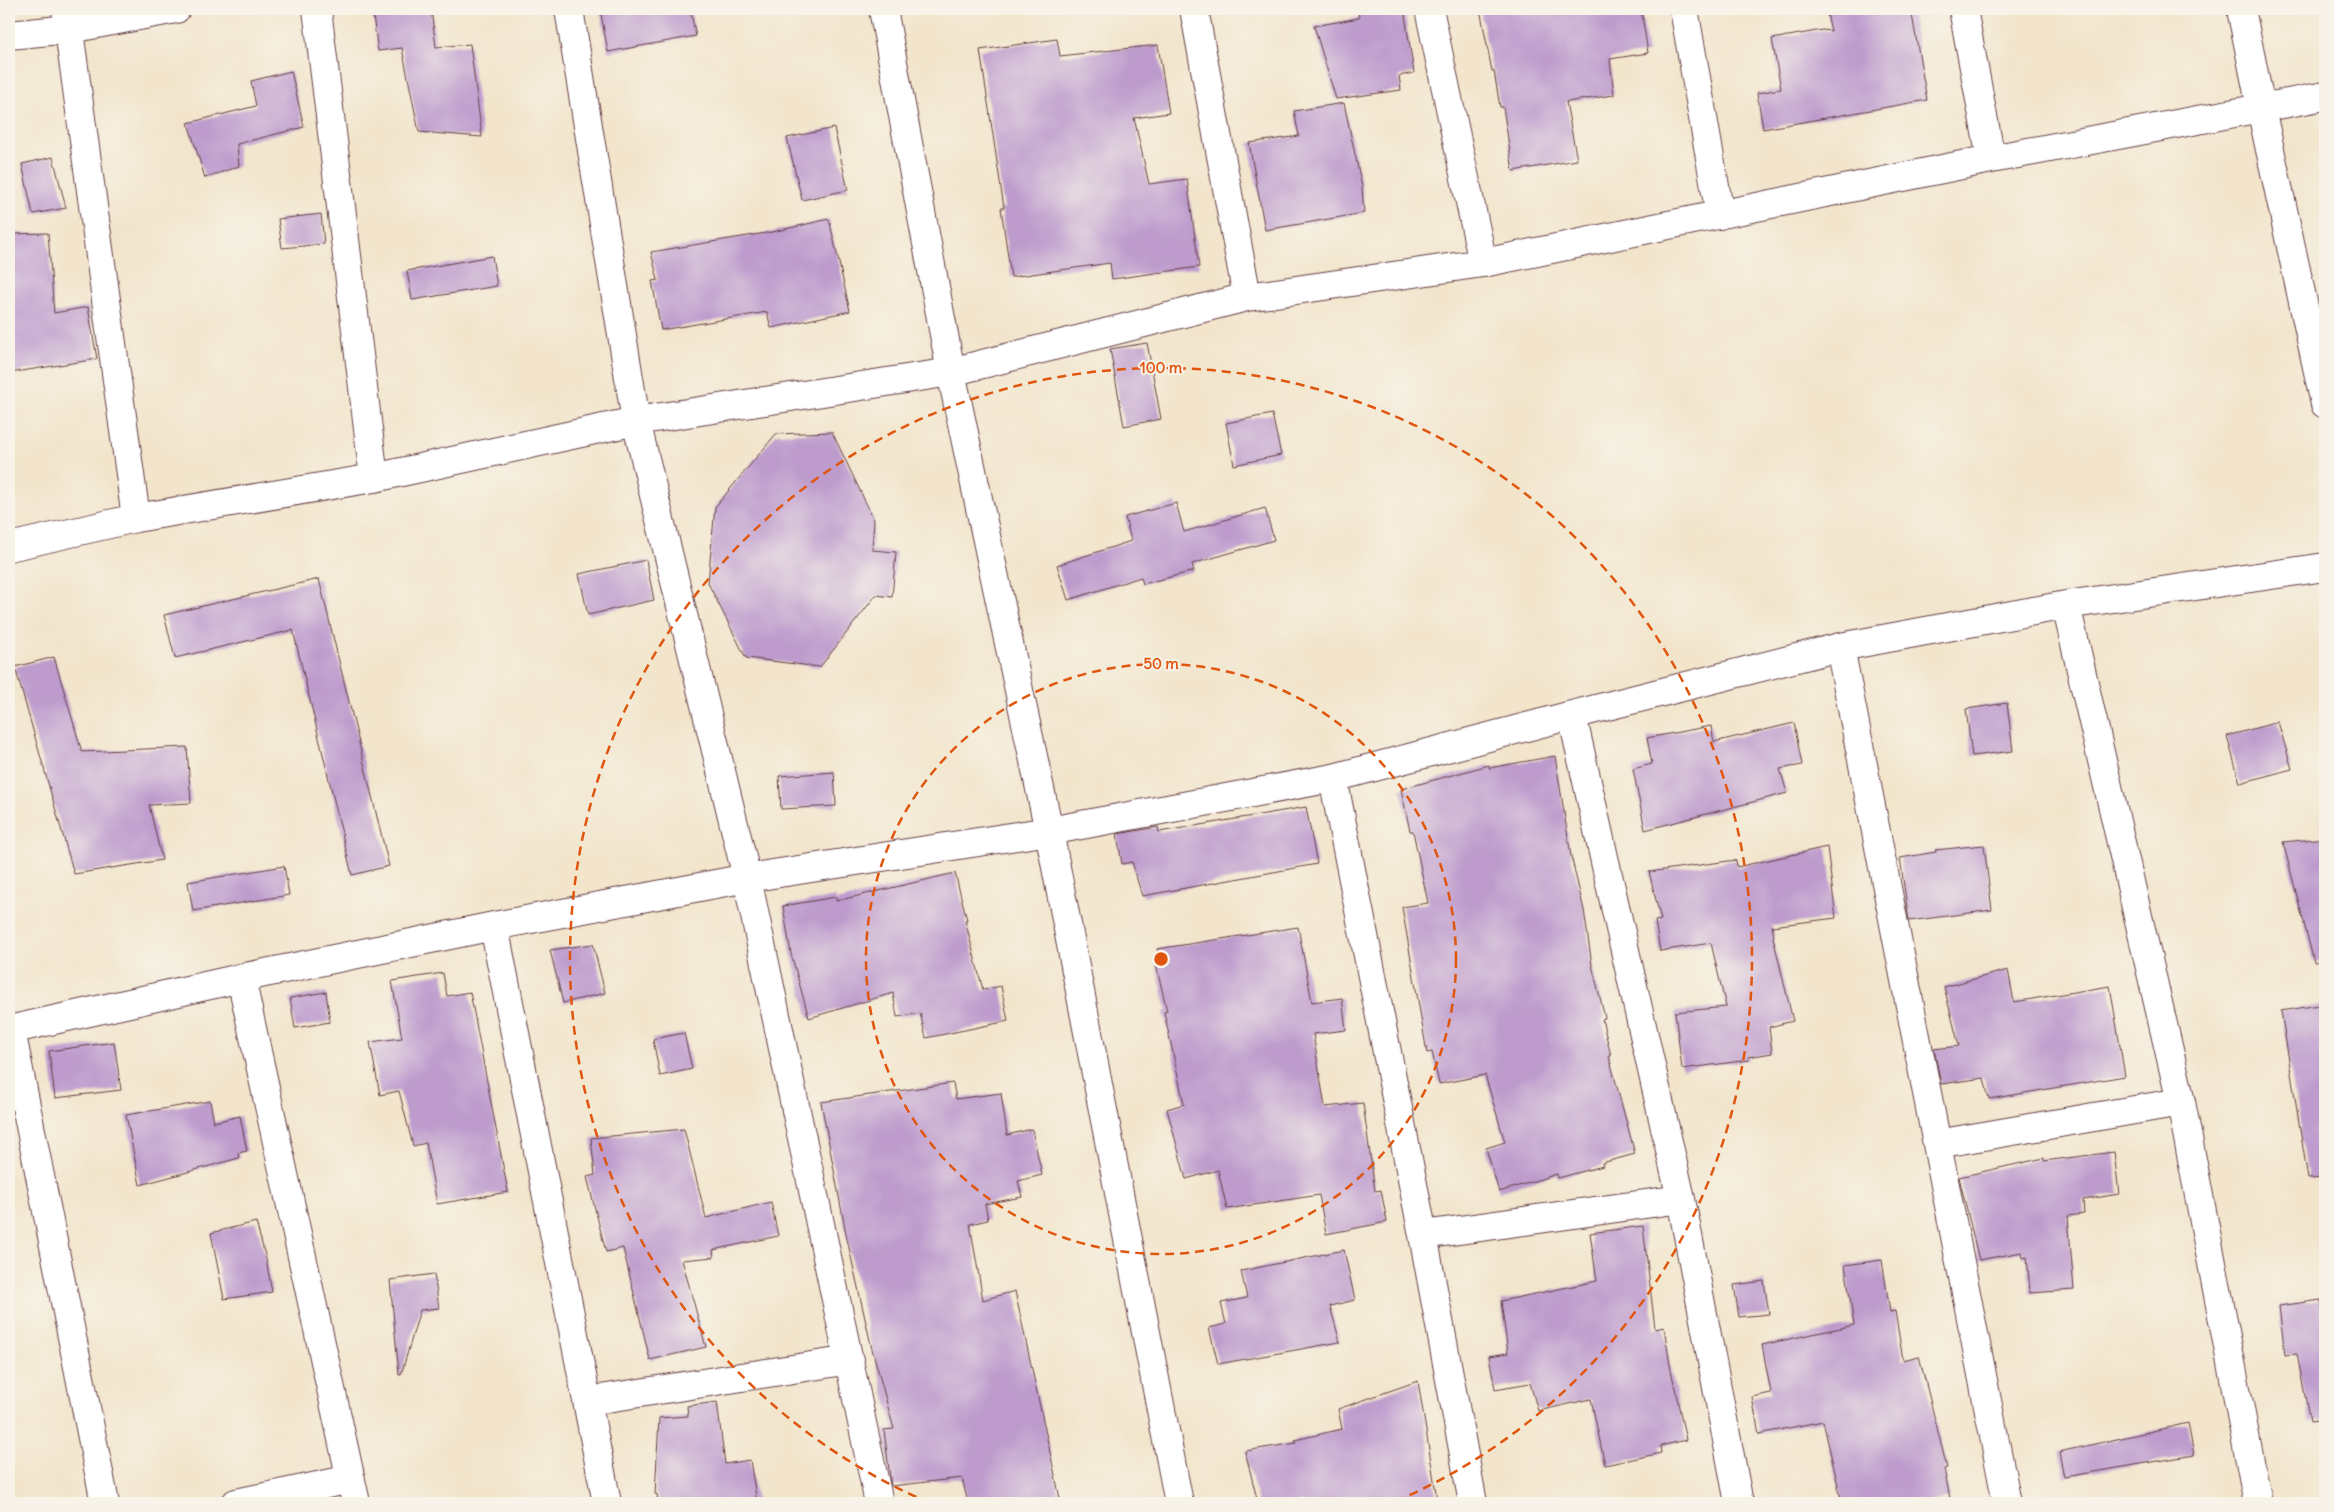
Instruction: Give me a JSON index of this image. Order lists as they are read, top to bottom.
{
  "rings": ["100 m", "50 m"]
}
